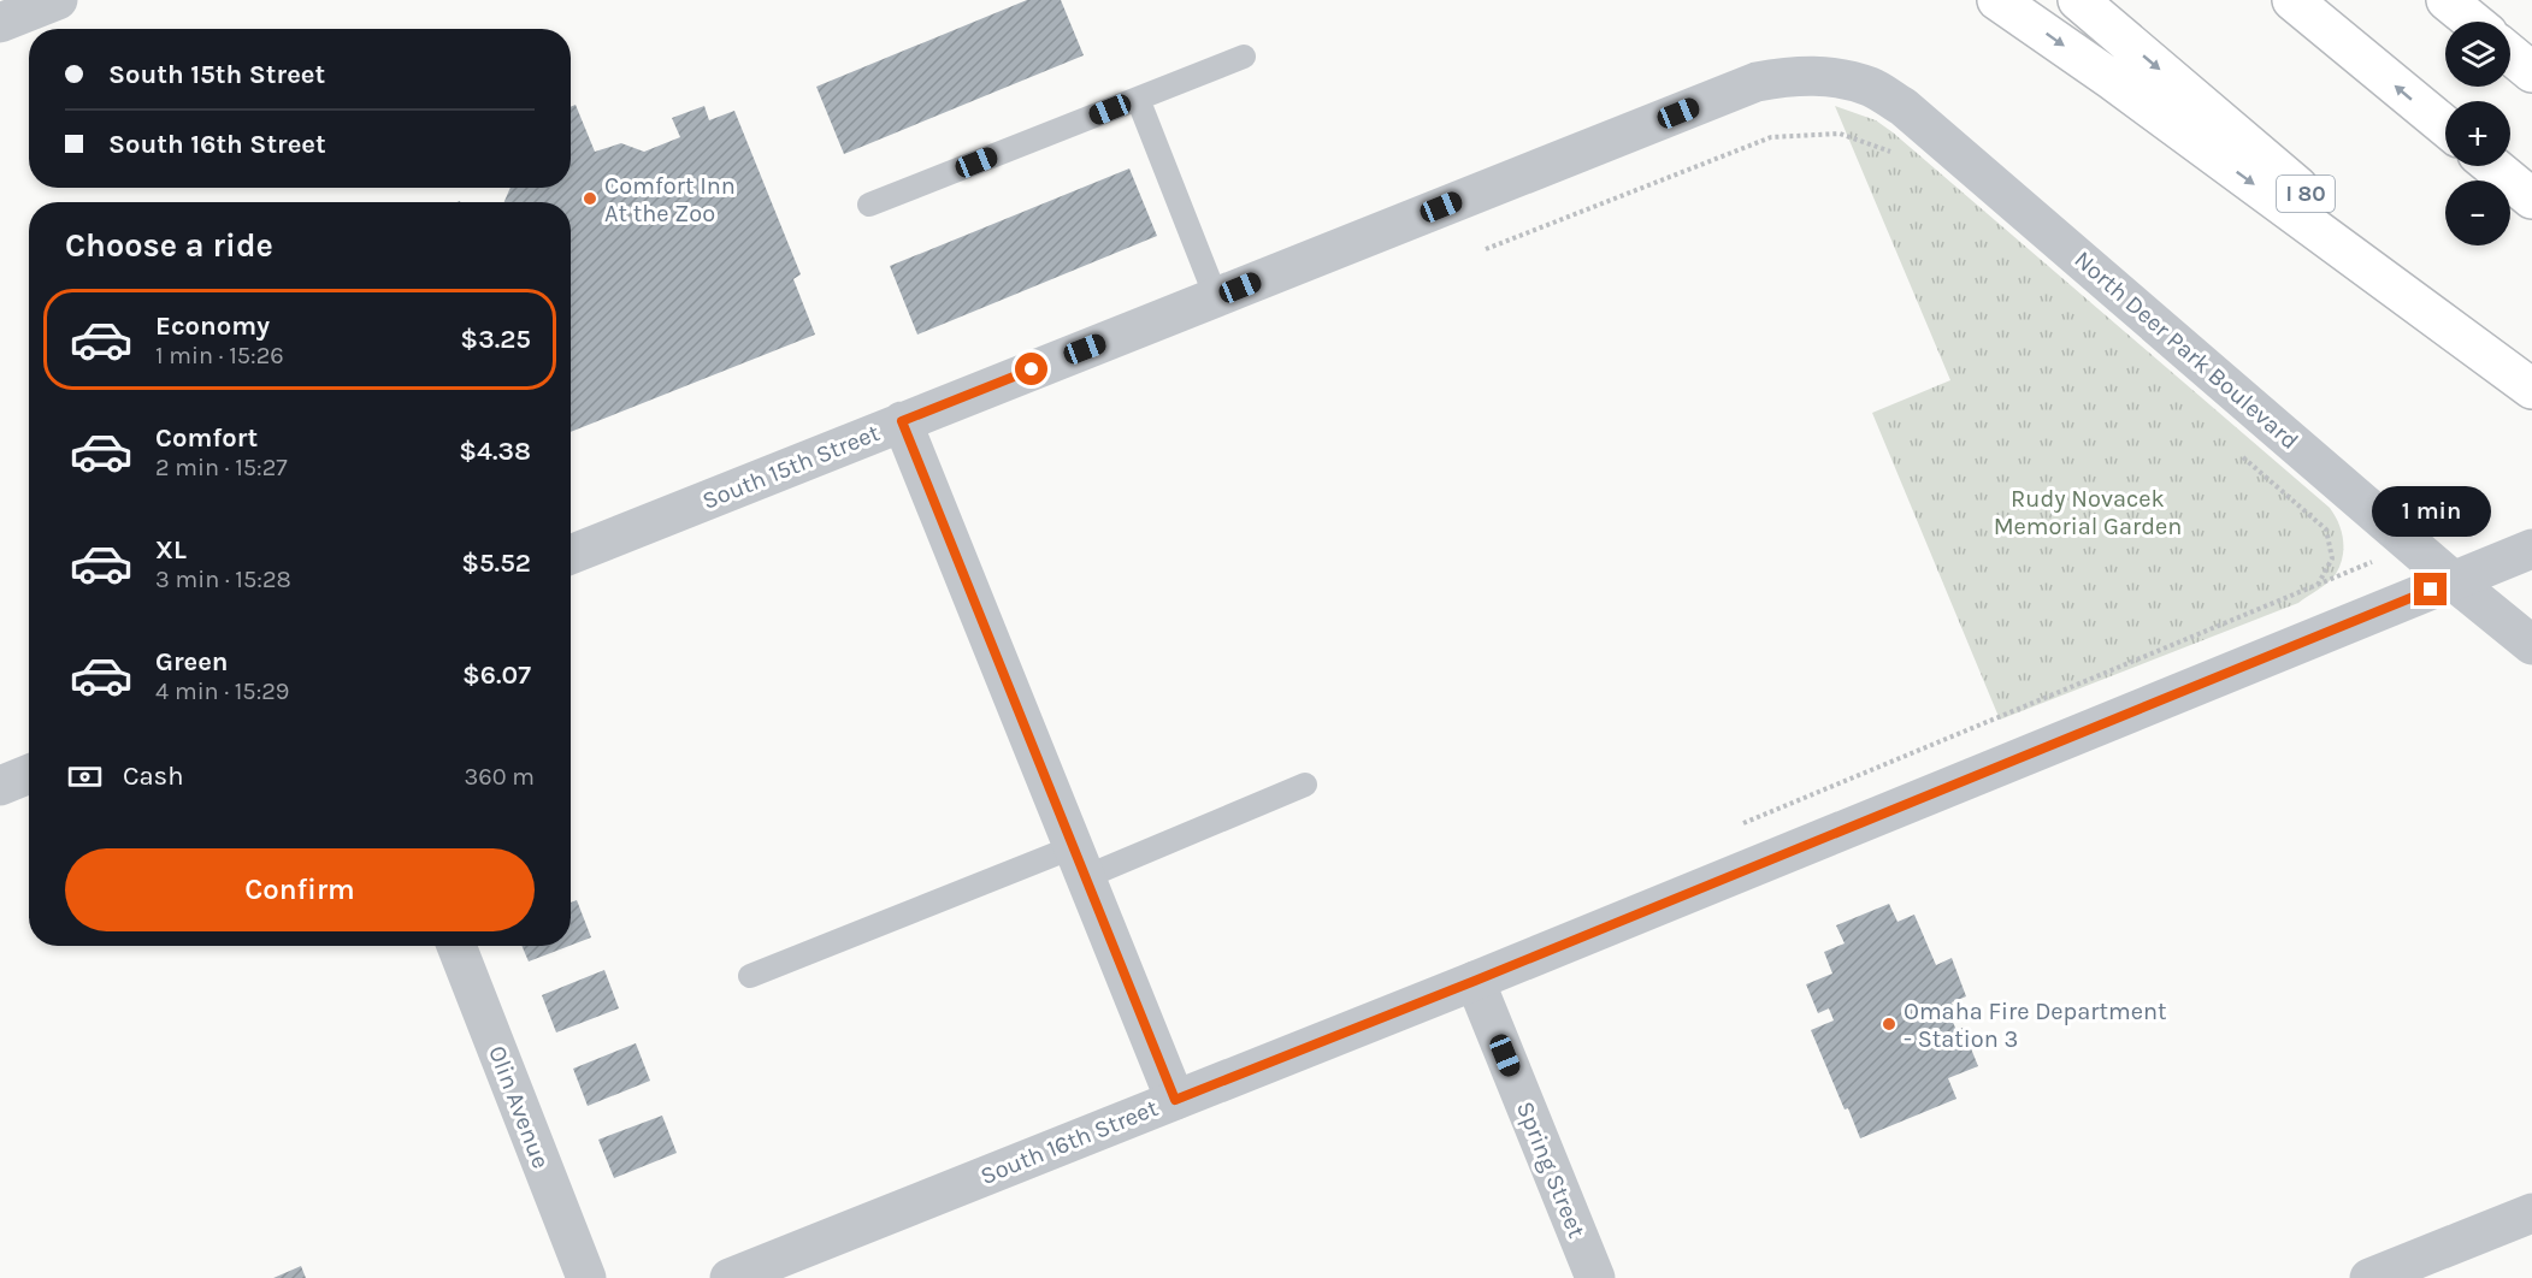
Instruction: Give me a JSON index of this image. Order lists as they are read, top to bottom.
{
  "streets": {
    "highway": ["I 80"],
    "street": [
      "North Deer Park Boulevard",
      "South 15th Street",
      "Olin Avenue",
      "South 16th Street",
      "Spring Street"
    ]
  },
  "crossings": [
    ["North Deer Park Boulevard", "South 15th Street"],
    ["North Deer Park Boulevard", "South 16th Street"],
    ["South 16th Street", "Spring Street"]
  ],
  "parks": ["Rudy Novacek Memorial Garden"],
  "places": ["Comfort Inn At the Zoo", "Omaha Fire Department - Station 3"],
  "page": {
    "map_buttons": ["+", "−"],
    "banner": ["South 15th Street", "South 16th Street"],
    "heading": "Choose a ride",
    "list": [
      {
        "name": "Economy",
        "note": "1 min · 15:26",
        "value": "$3.25"
      },
      {
        "name": "Comfort",
        "note": "2 min · 15:27",
        "value": "$4.38"
      },
      {
        "name": "XL",
        "note": "3 min · 15:28",
        "value": "$5.52"
      },
      {
        "name": "Green",
        "note": "4 min · 15:29",
        "value": "$6.07"
      }
    ],
    "bubble": "1 min",
    "pay": ["Cash", "360 m"],
    "buttons": "Confirm"
  }
}
